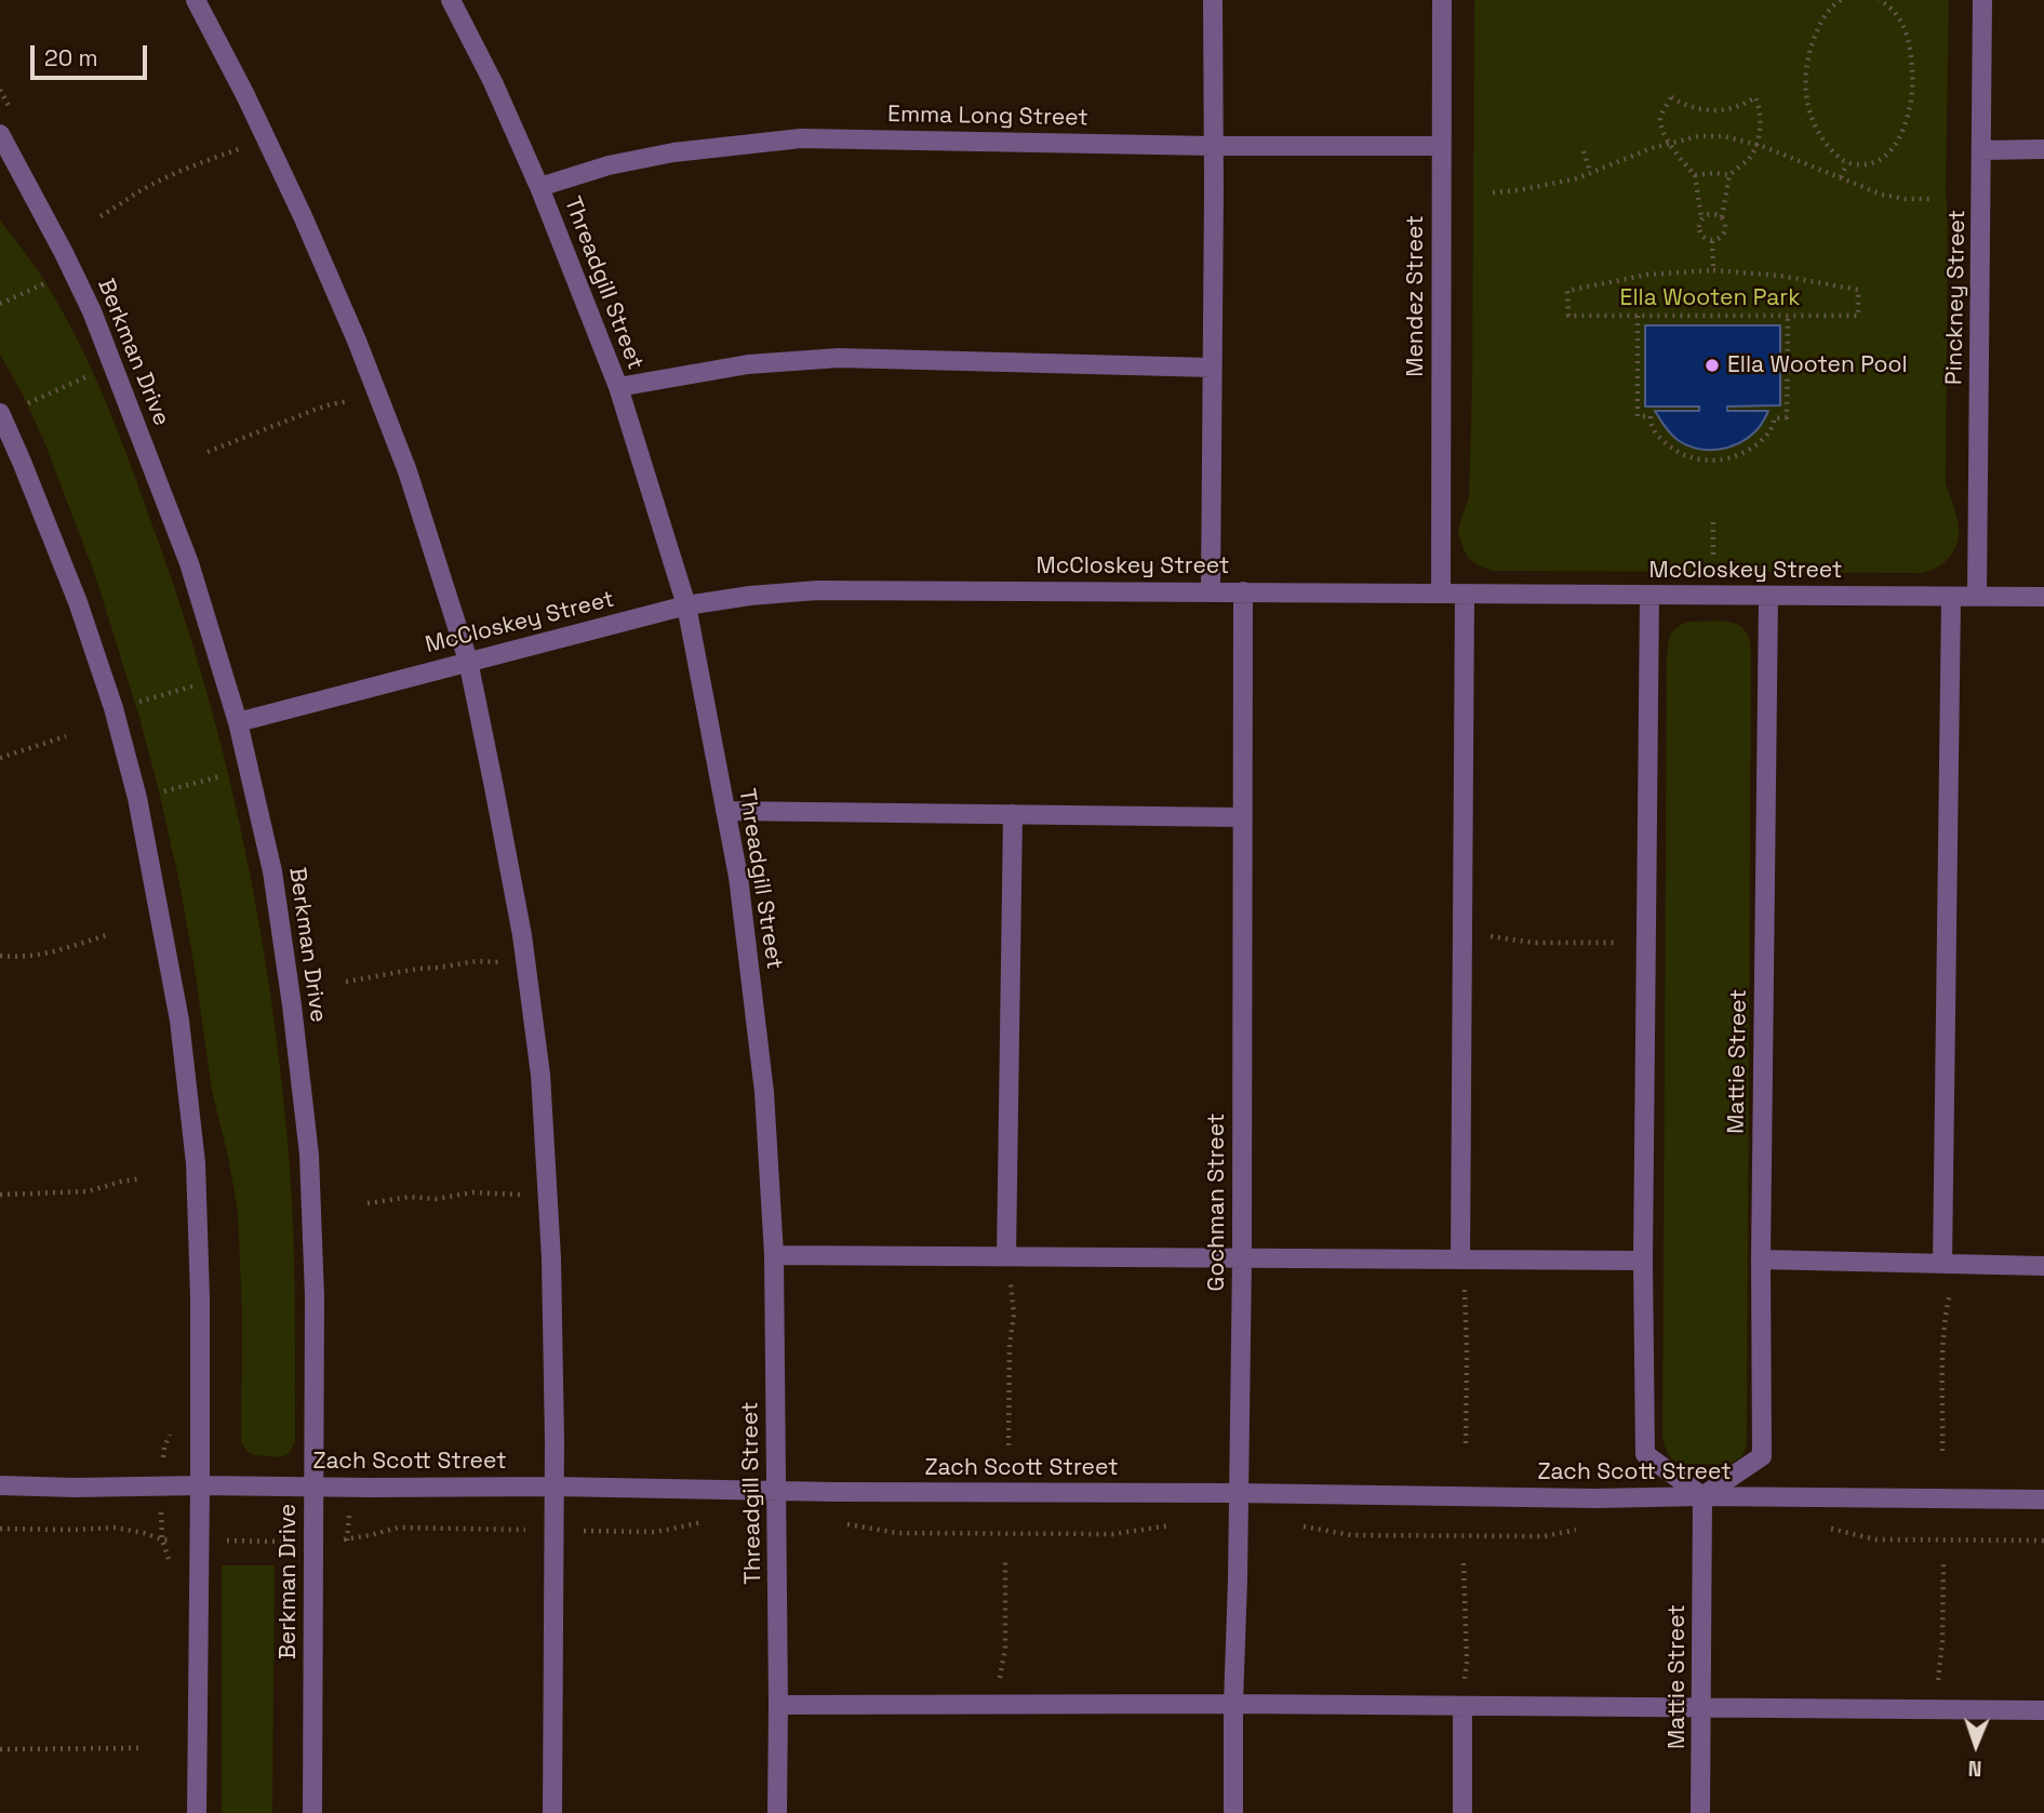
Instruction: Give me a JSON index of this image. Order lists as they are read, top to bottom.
{
  "streets": {
    "street": [
      "Emma Long Street",
      "Threadgill Street",
      "Mendez Street",
      "Pinckney Street",
      "Berkman Drive",
      "McCloskey Street",
      "Mattie Street",
      "Gochman Street",
      "Zach Scott Street"
    ]
  },
  "crossings": [
    ["Emma Long Street", "Threadgill Street"],
    ["Emma Long Street", "Mendez Street"],
    ["Threadgill Street", "McCloskey Street"],
    ["Threadgill Street", "Zach Scott Street"],
    ["Mendez Street", "McCloskey Street"],
    ["Pinckney Street", "McCloskey Street"],
    ["Berkman Drive", "McCloskey Street"],
    ["Berkman Drive", "Zach Scott Street"],
    ["McCloskey Street", "Mattie Street"],
    ["McCloskey Street", "Gochman Street"],
    ["Mattie Street", "Zach Scott Street"],
    ["Gochman Street", "Zach Scott Street"]
  ],
  "parks": ["Ella Wooten Park"],
  "places": ["Ella Wooten Pool"],
  "scale_bar": "20 m",
  "north": "bottom"
}
